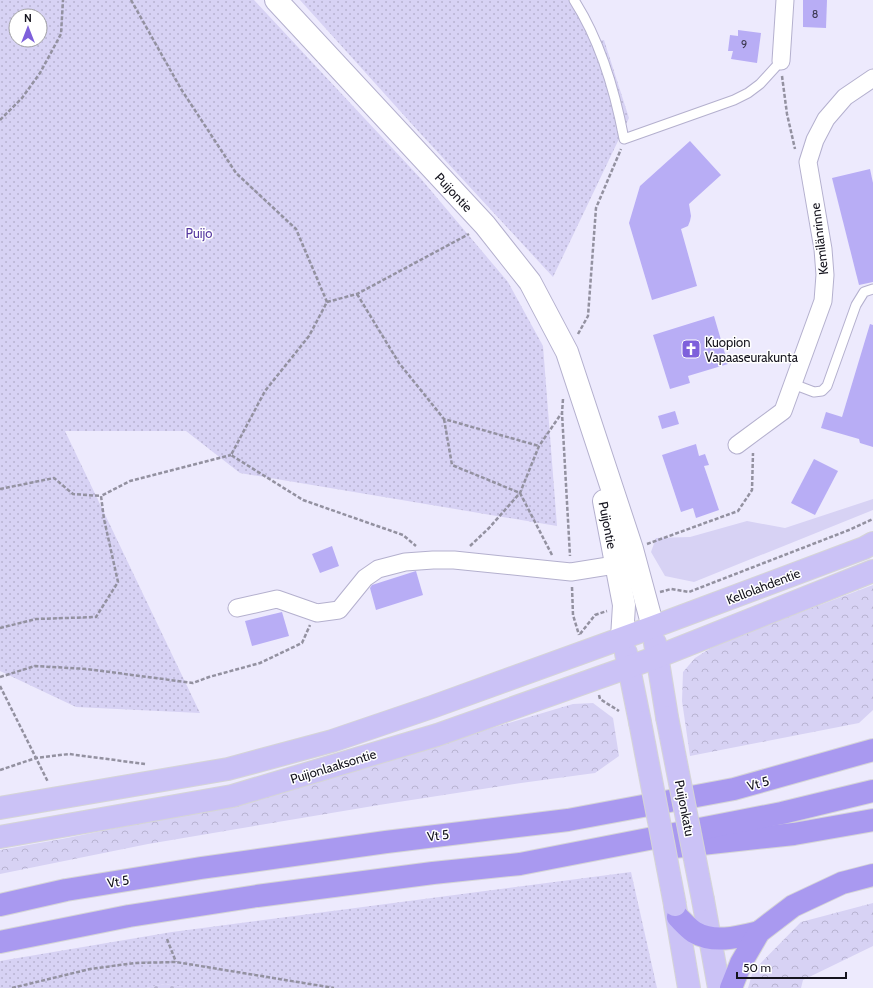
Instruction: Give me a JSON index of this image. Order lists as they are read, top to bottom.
{
  "streets": {
    "highway": ["Vt 5"],
    "main road": ["Kellolahdentie", "Puijonlaaksontie", "Puijonkatu"],
    "street": ["Puijontie", "Kemilänrinne"]
  },
  "crossings": [
    ["Puijontie", "Kellolahdentie"],
    ["Puijontie", "Puijonlaaksontie"],
    ["Puijontie", "Puijonkatu"],
    ["Kellolahdentie", "Puijonlaaksontie"],
    ["Kellolahdentie", "Puijonkatu"],
    ["Puijonlaaksontie", "Puijonkatu"]
  ],
  "parks": ["Puijo"],
  "places": {
    "church": ["Kuopion Vapaaseurakunta"]
  },
  "house_numbers": ["8", "9"],
  "scale_bar": "50 m",
  "north": "top"
}
